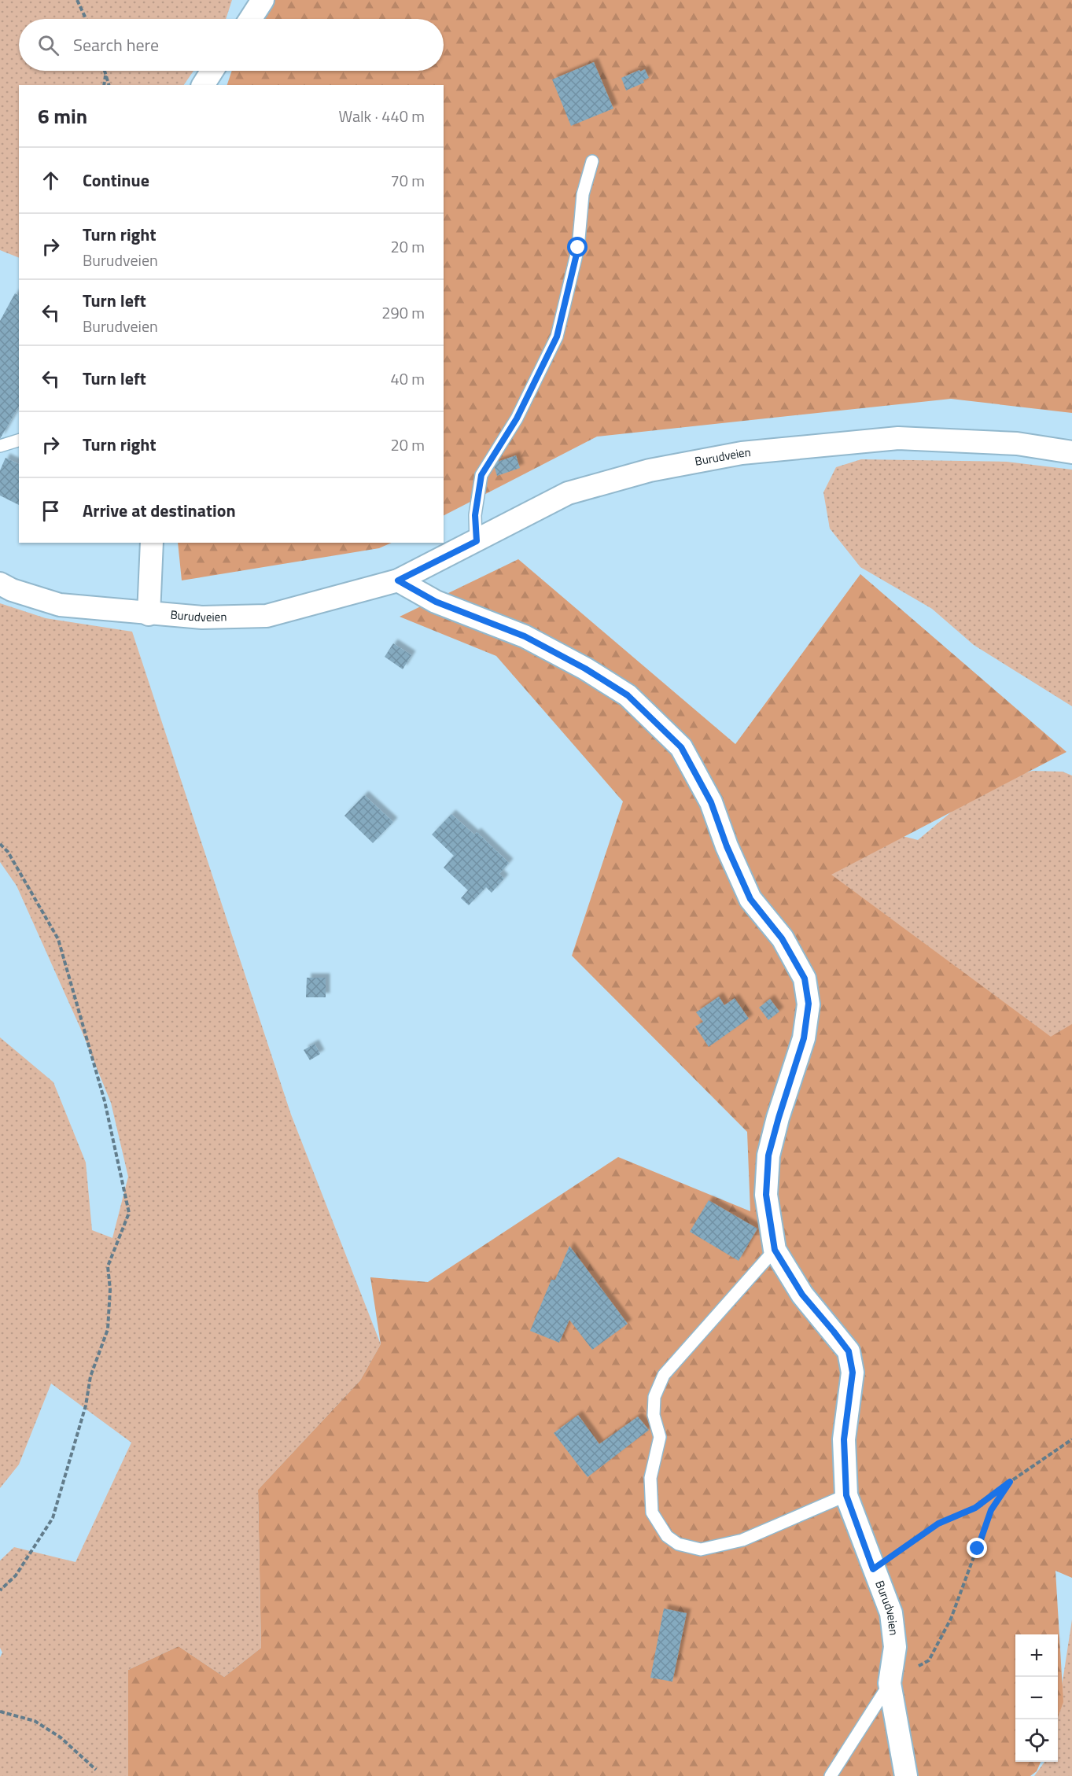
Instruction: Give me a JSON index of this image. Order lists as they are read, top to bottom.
{
  "streets": {
    "street": ["Burudveien"]
  },
  "page": {
    "search": "Search here",
    "heading": ["6 min", "Walk · 440 m"],
    "list": [
      ["Continue", "70 m"],
      ["Turn right", "Burudveien", "20 m"],
      ["Turn left", "Burudveien", "290 m"],
      ["Turn left", "40 m"],
      ["Turn right", "20 m"],
      "Arrive at destination"
    ],
    "map_buttons": ["+", "−"]
  }
}
